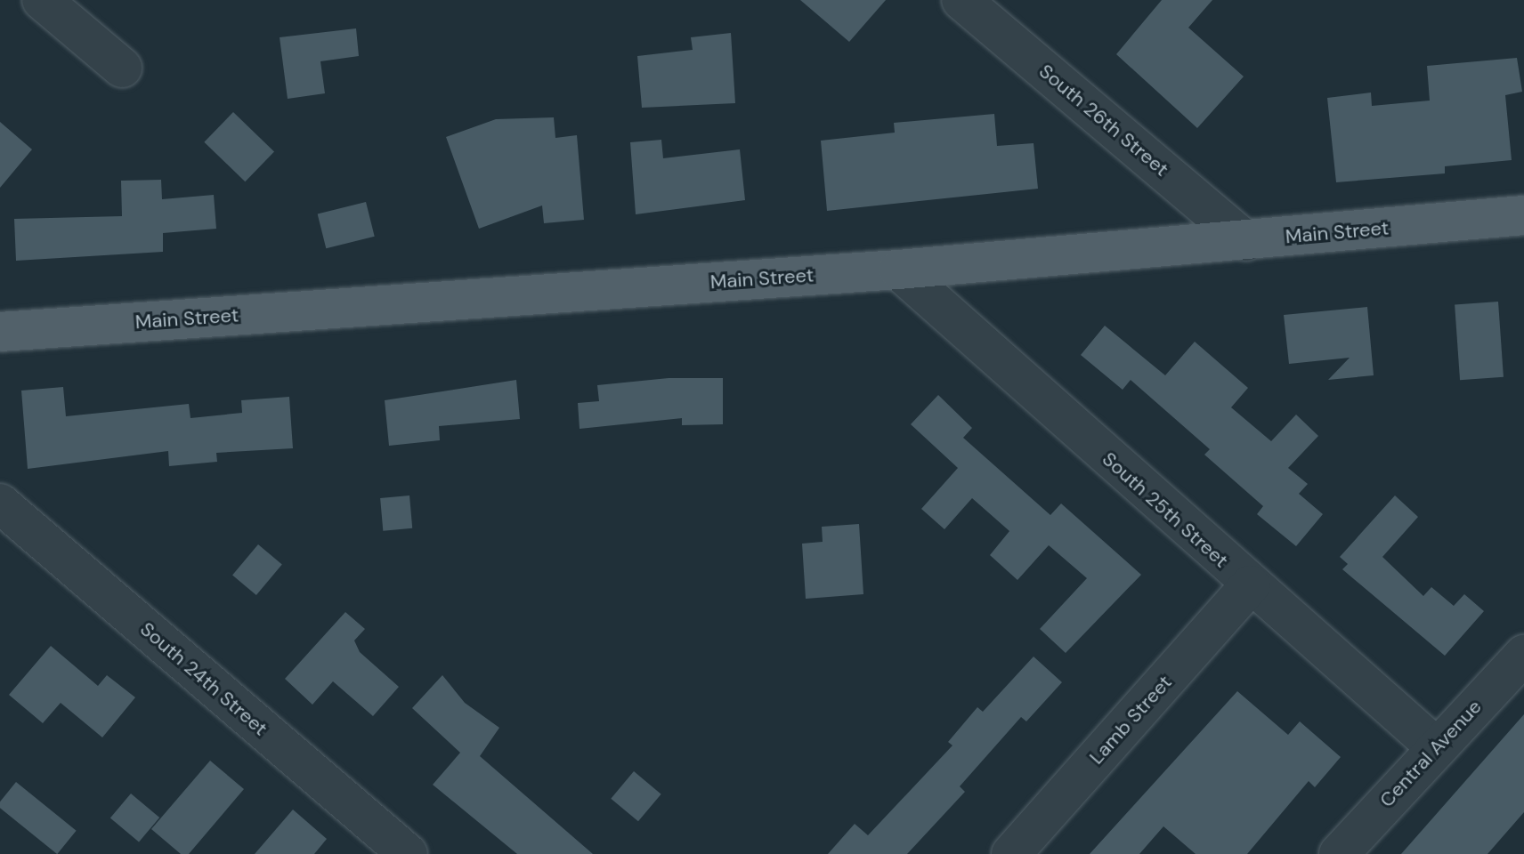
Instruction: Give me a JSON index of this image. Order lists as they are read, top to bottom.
{
  "streets": {
    "main road": ["Main Street"],
    "street": [
      "South 26th Street",
      "South 25th Street",
      "South 24th Street",
      "Lamb Street",
      "Central Avenue"
    ]
  },
  "crossings": [
    ["South 26th Street", "Main Street"],
    ["Main Street", "South 25th Street"],
    ["South 25th Street", "Lamb Street"],
    ["South 25th Street", "Central Avenue"]
  ]
}
